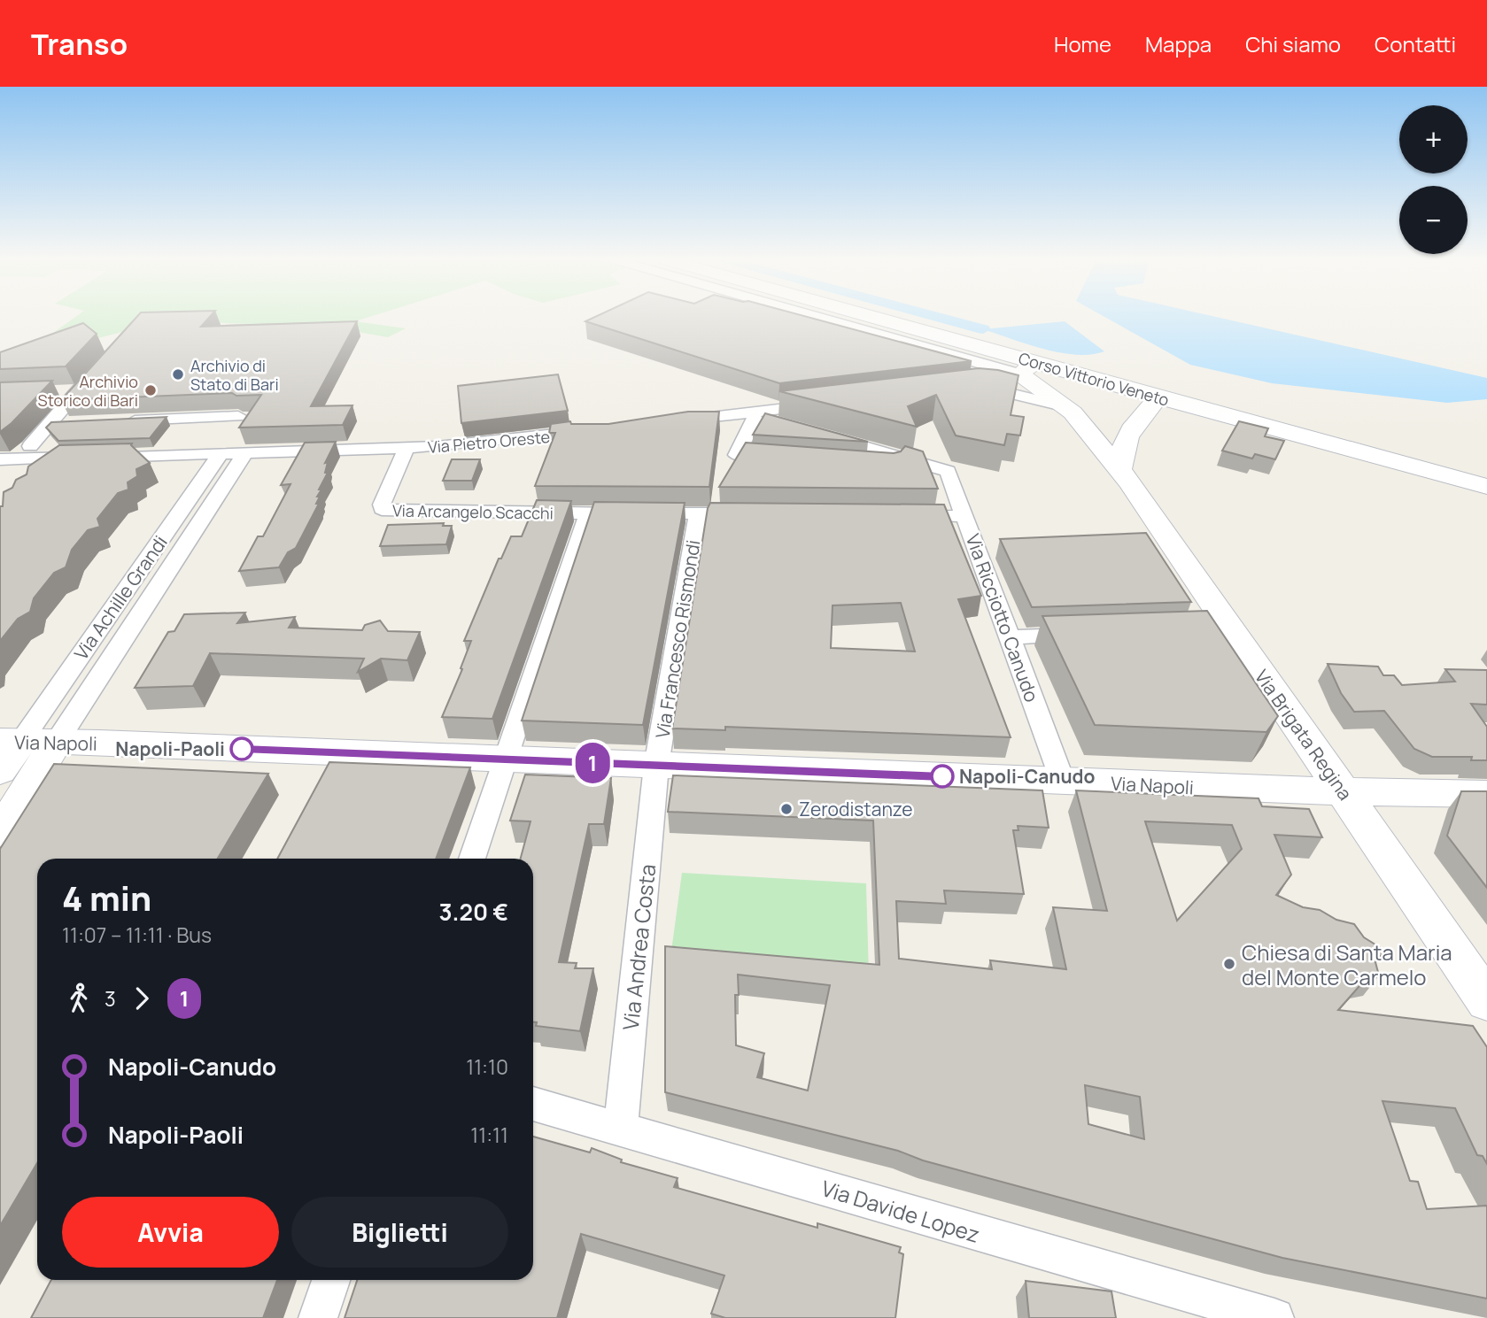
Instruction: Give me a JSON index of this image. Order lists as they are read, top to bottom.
{
  "streets": {
    "main road": ["Corso Vittorio Veneto", "Via Brigata Regina", "Via Napoli"],
    "street": [
      "Via Pietro Oreste",
      "Via Arcangelo Scacchi",
      "Via Achille Grandi",
      "Via Ricciotto Canudo",
      "Via Francesco Rismondi",
      "Via Andrea Costa",
      "Via Davide Lopez"
    ]
  },
  "crossings": [
    ["Via Pietro Oreste", "Via Arcangelo Scacchi"],
    ["Via Pietro Oreste", "Via Achille Grandi"],
    ["Via Arcangelo Scacchi", "Via Francesco Rismondi"],
    ["Via Achille Grandi", "Via Napoli"],
    ["Via Ricciotto Canudo", "Via Napoli"],
    ["Via Francesco Rismondi", "Via Napoli"],
    ["Via Francesco Rismondi", "Via Andrea Costa"],
    ["Via Brigata Regina", "Via Napoli"],
    ["Via Napoli", "Via Andrea Costa"],
    ["Via Andrea Costa", "Via Davide Lopez"]
  ],
  "places": [
    "Archivio di Stato di Bari",
    "Archivio Storico di Bari",
    "Napoli-Paoli",
    "Napoli-Canudo",
    "Zerodistanze",
    "Chiesa di Santa Maria del Monte Carmelo"
  ],
  "lines": ["bus line 1"],
  "page": {
    "header": "Transo",
    "nav": [
      "Home",
      "Mappa",
      "Chi siamo",
      "Contatti"
    ],
    "on_map": "1",
    "map_buttons": ["+", "−"],
    "heading": ["4 min", "11:07 – 11:11 · Bus", "3.20 €"],
    "legs": ["3", "1"],
    "list": [
      {
        "name": "Napoli-Canudo",
        "value": "11:10"
      },
      {
        "name": "Napoli-Paoli",
        "value": "11:11"
      }
    ],
    "buttons": ["Avvia", "Biglietti"]
  }
}
